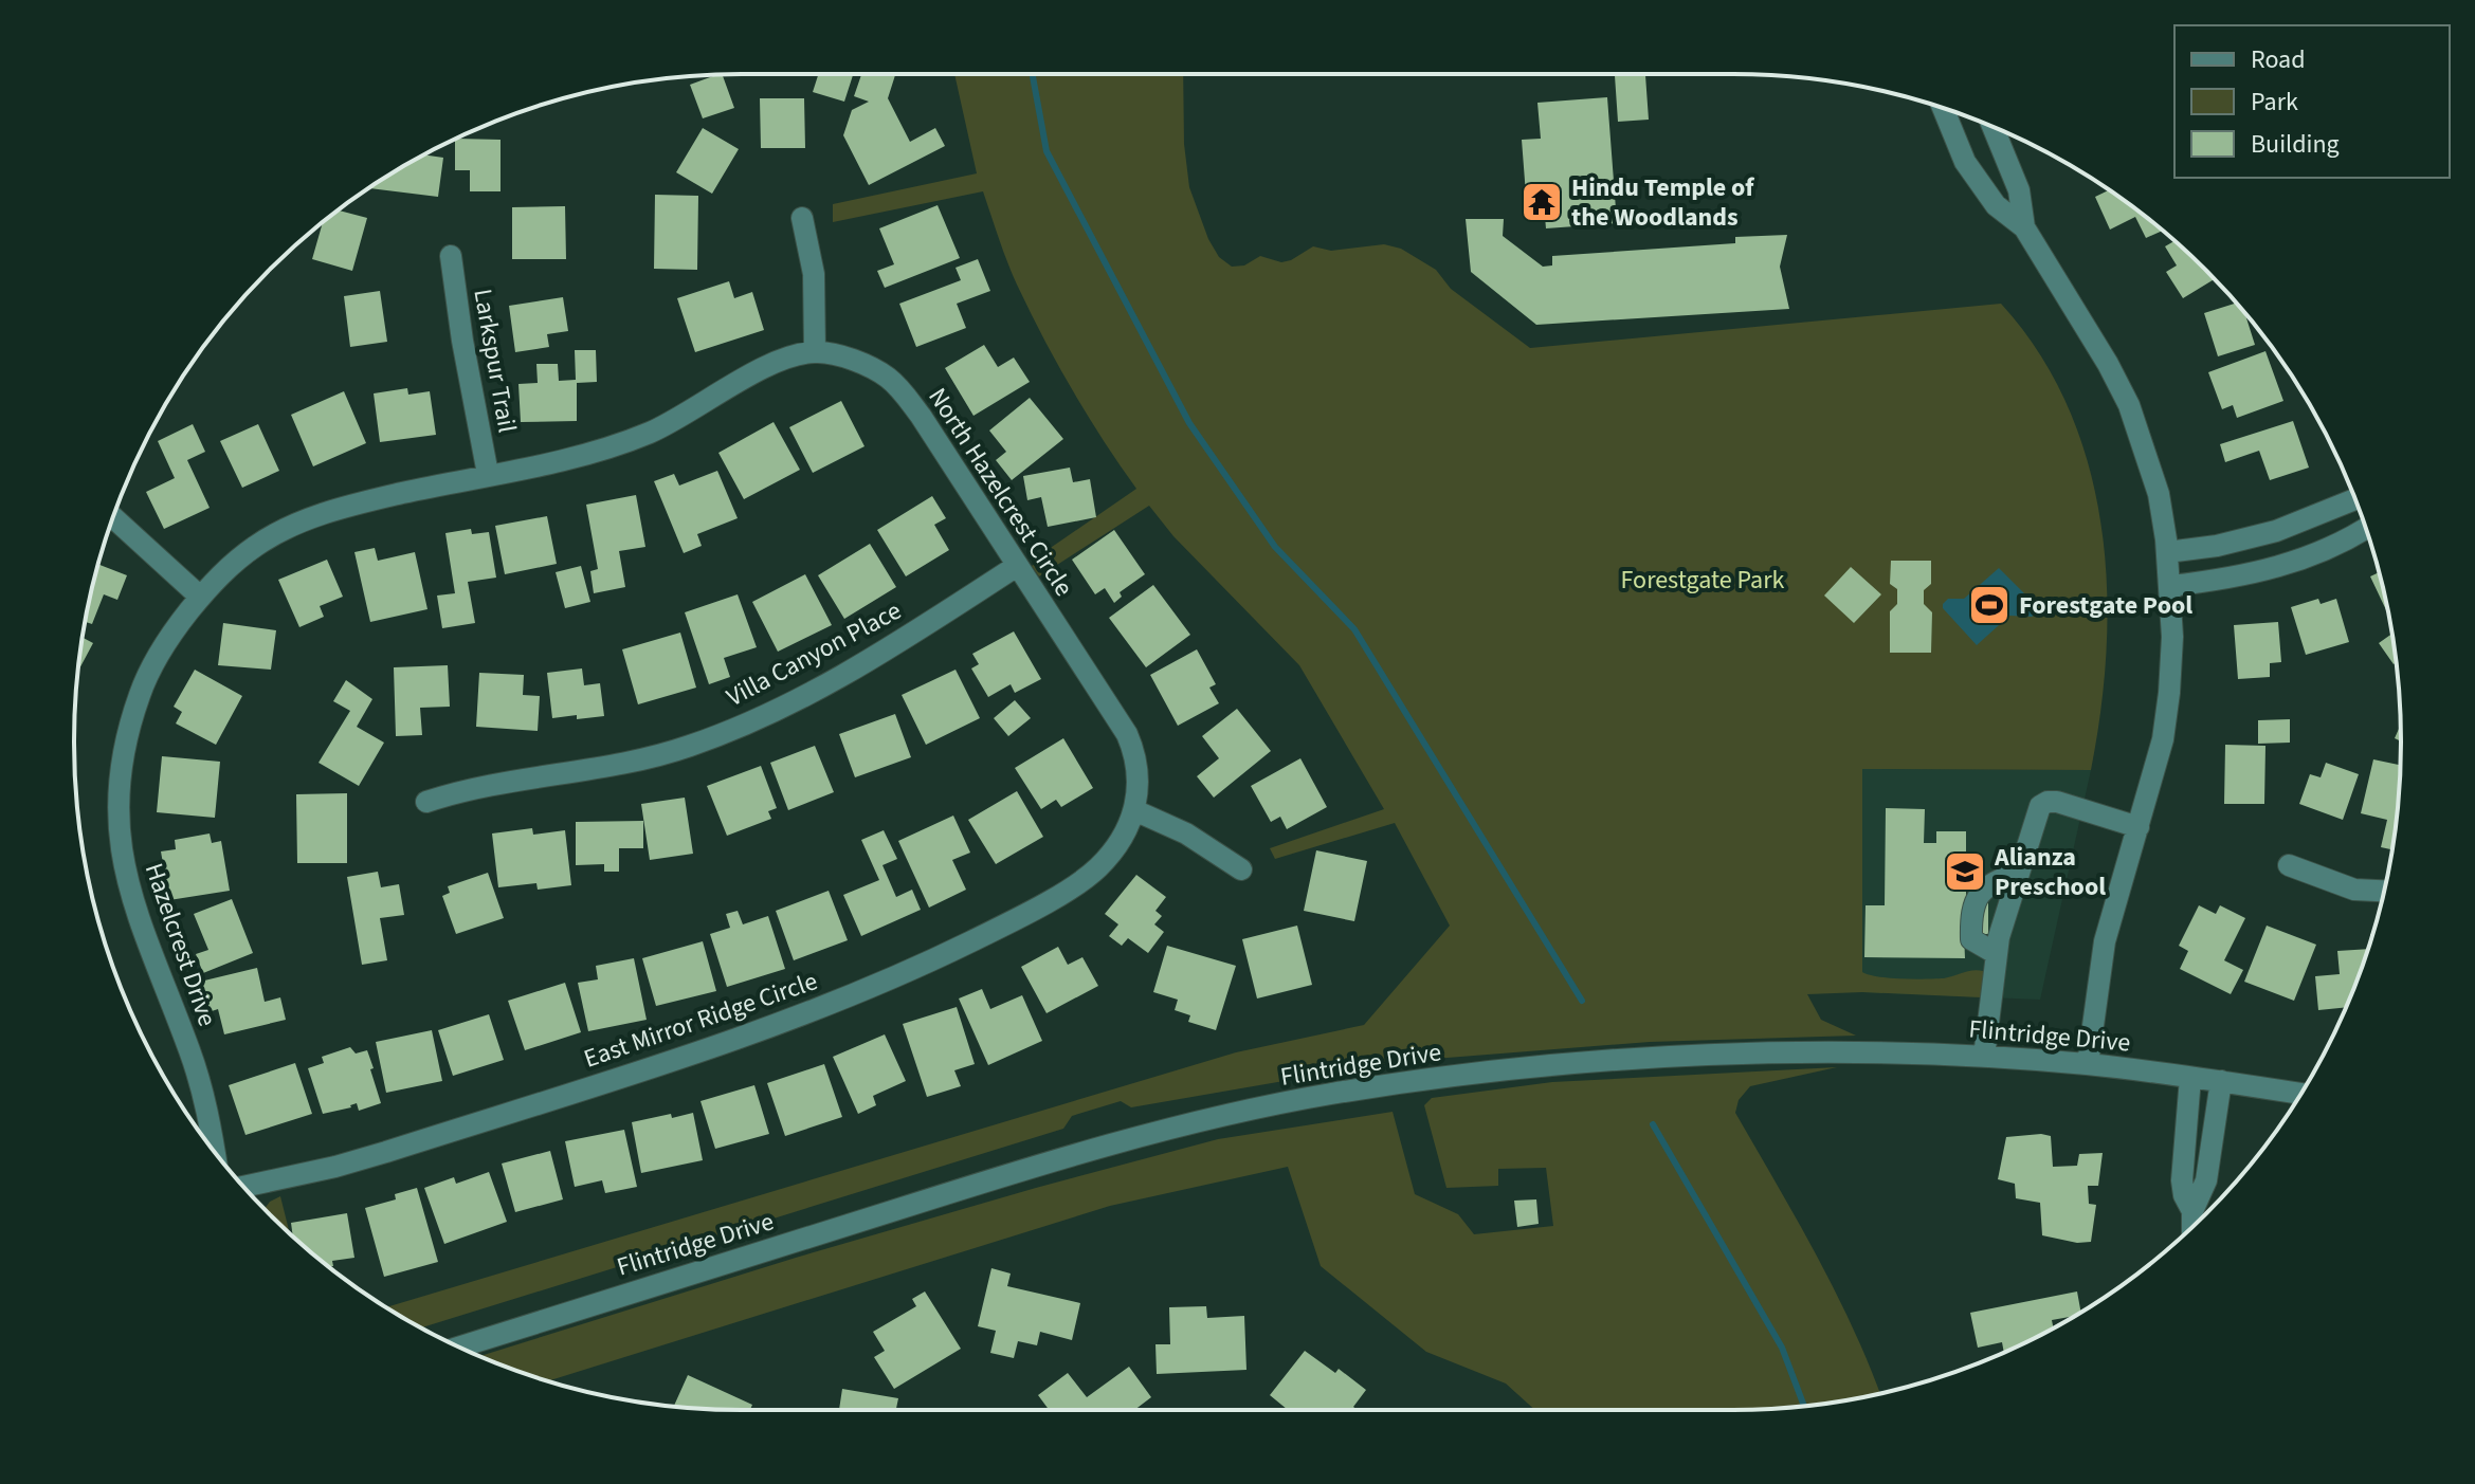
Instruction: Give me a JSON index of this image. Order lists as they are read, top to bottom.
{
  "streets": {
    "street": [
      "Larkspur Trail",
      "North Hazelcrest Circle",
      "Villa Canyon Place",
      "Hazelcrest Drive",
      "East Mirror Ridge Circle",
      "Flintridge Drive"
    ]
  },
  "crossings": [
    ["North Hazelcrest Circle", "Villa Canyon Place"],
    ["North Hazelcrest Circle", "East Mirror Ridge Circle"]
  ],
  "parks": ["Forestgate Park"],
  "places": {
    "temple": ["Hindu Temple of the Woodlands"],
    "sports": ["Forestgate Pool"],
    "school or university": ["Alianza Preschool"]
  },
  "legend": ["Road", "Park", "Building"]
}
